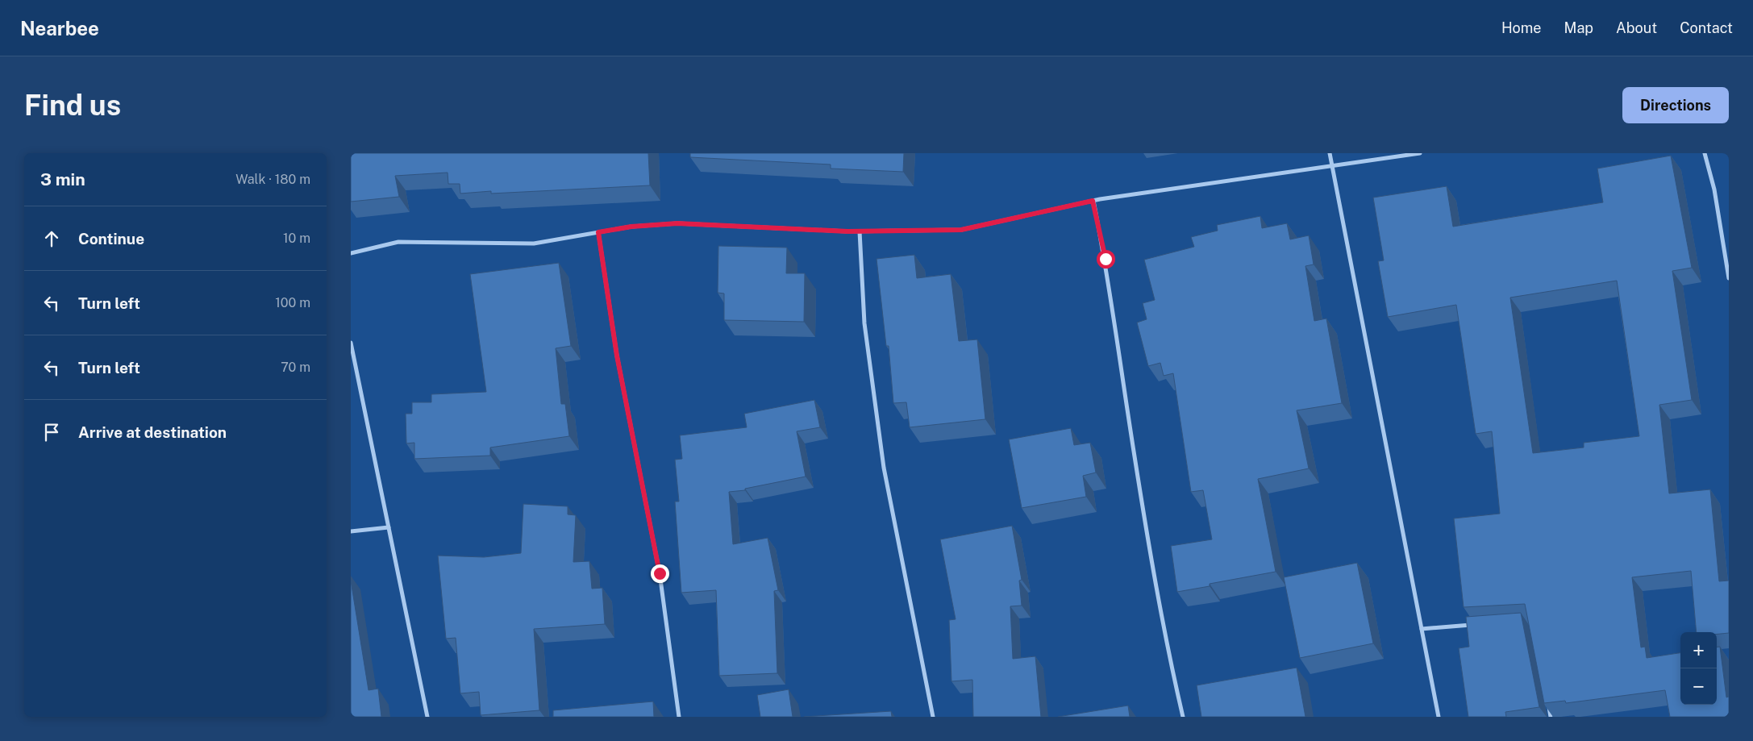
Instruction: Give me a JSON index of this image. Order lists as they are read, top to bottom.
{
  "page": {
    "header": "Nearbee",
    "nav": [
      "Home",
      "Map",
      "About",
      "Contact"
    ],
    "buttons": "Directions",
    "title": "Find us",
    "heading": ["3 min", "Walk · 180 m"],
    "list": [
      ["Continue", "10 m"],
      ["Turn left", "100 m"],
      ["Turn left", "70 m"],
      "Arrive at destination"
    ],
    "map_buttons": ["+", "−"]
  }
}
